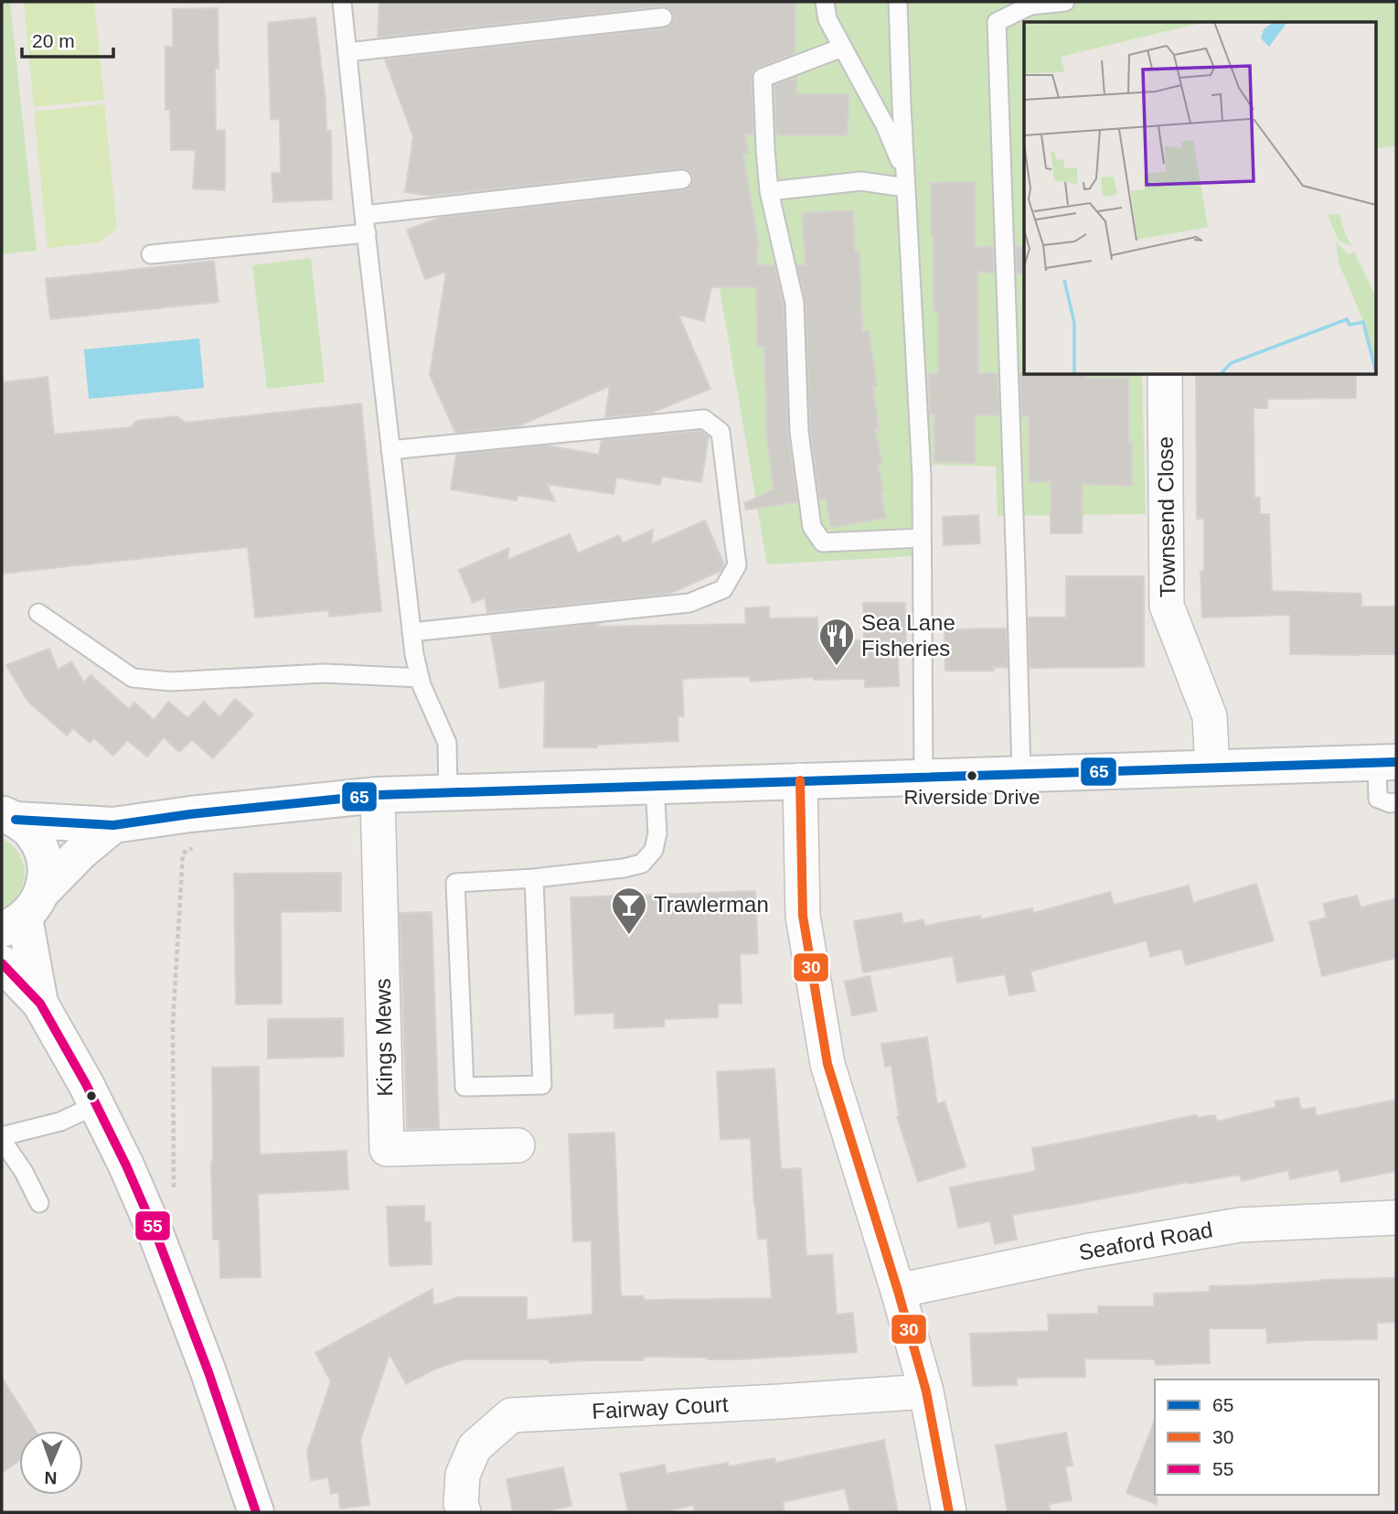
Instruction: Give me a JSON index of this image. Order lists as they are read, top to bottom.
{
  "streets": {
    "street": [
      "Townsend Close",
      "Kings Mews",
      "Seaford Road",
      "Fairway Court"
    ]
  },
  "places": {
    "restaurant": ["Sea Lane Fisheries"],
    "other": ["Riverside Drive"],
    "bar": ["Trawlerman"]
  },
  "lines": ["transit line 65", "transit line 30", "transit line 55"],
  "legend": ["65", "30", "55"],
  "scale_bar": "20 m",
  "north": "bottom"
}
